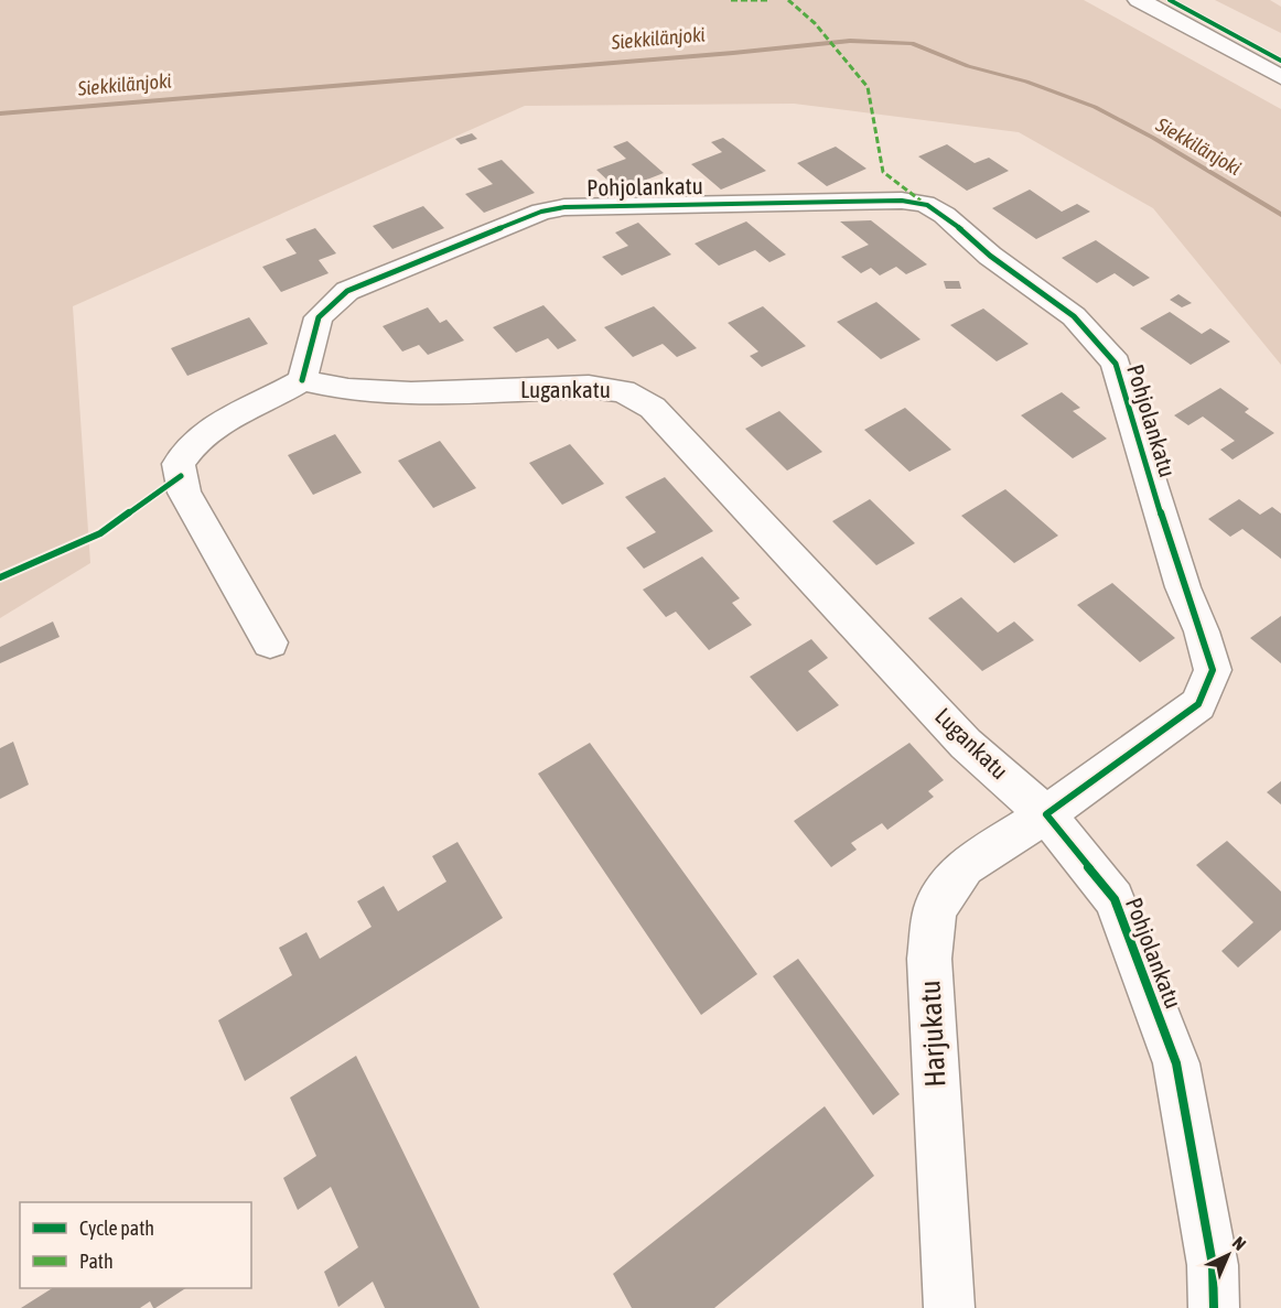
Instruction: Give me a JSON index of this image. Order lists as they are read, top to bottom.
{
  "streets": {
    "street": ["Pohjolankatu", "Lugankatu", "Harjukatu"]
  },
  "crossings": [
    ["Pohjolankatu", "Lugankatu"],
    ["Pohjolankatu", "Harjukatu"],
    ["Lugankatu", "Harjukatu"]
  ],
  "water": ["Siekkilänjoki"],
  "legend": ["Cycle path", "Path"],
  "north": "top right"
}
